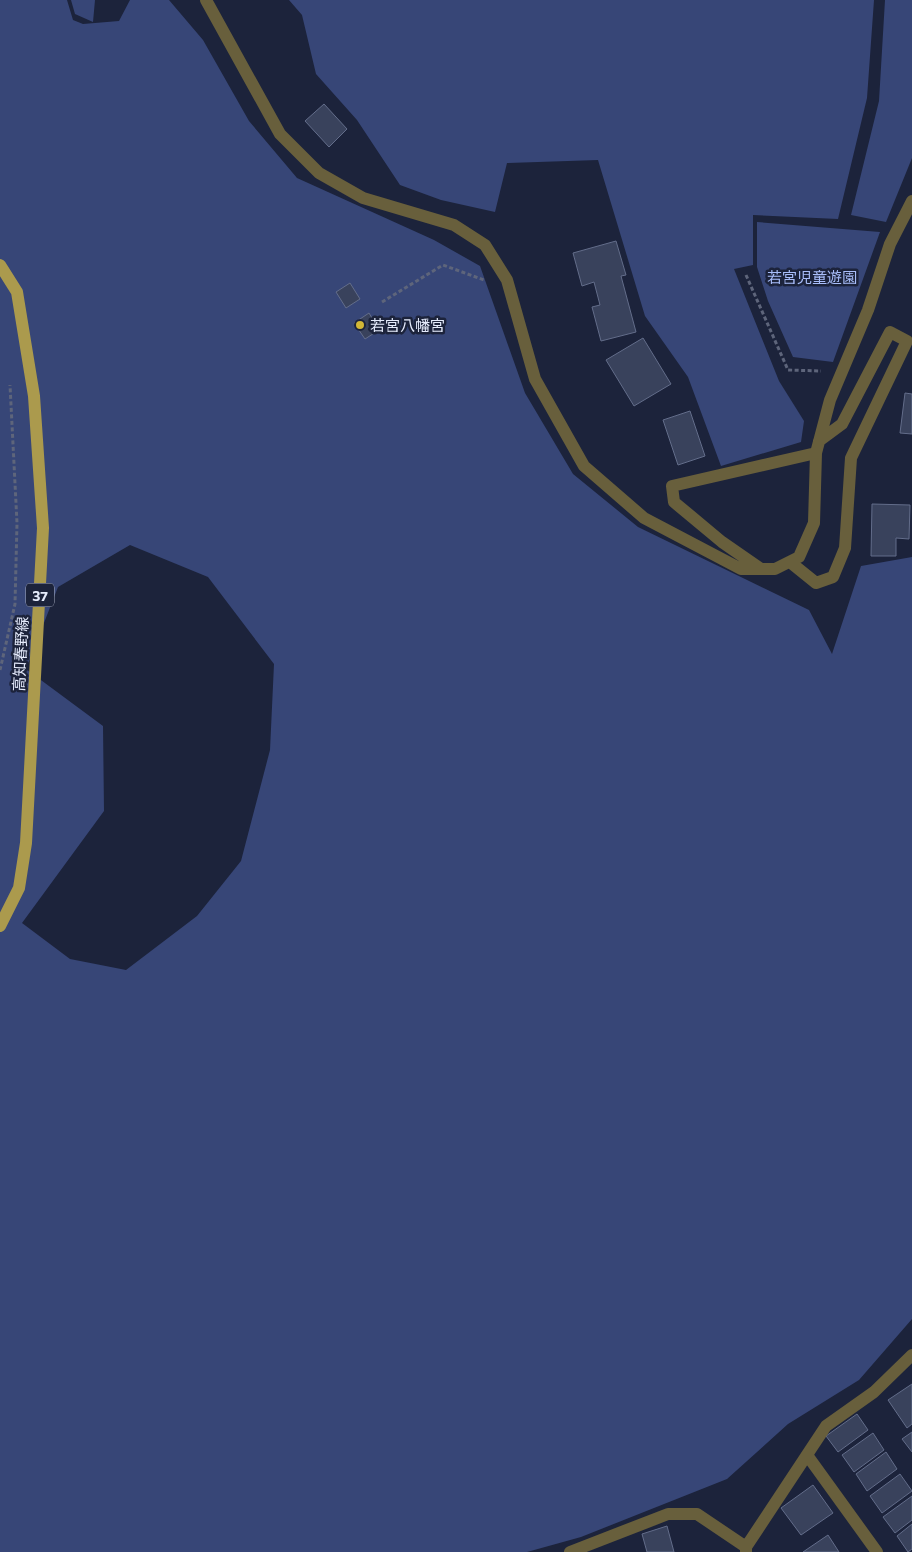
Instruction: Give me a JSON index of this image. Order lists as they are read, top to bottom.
{
  "streets": {
    "main road": ["37", "高知春野線"]
  },
  "parks": ["若宮児童遊園"],
  "places": ["若宮八幡宮"]
}
